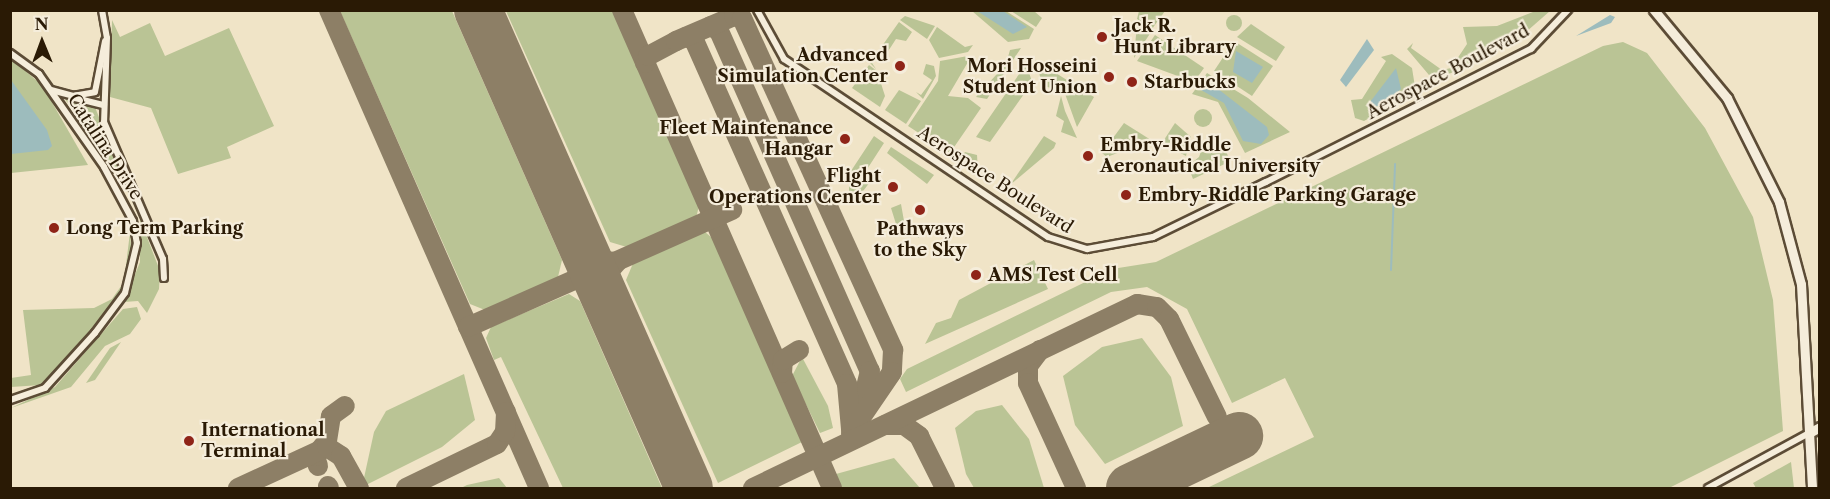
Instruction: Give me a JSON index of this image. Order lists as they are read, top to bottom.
{
  "streets": {
    "street": ["Aerospace Boulevard", "Catalina Drive"]
  },
  "places": [
    "Jack R. Hunt Library",
    "Advanced Simulation Center",
    "Mori Hosseini Student Union",
    "Starbucks",
    "Fleet Maintenance Hangar",
    "Embry-Riddle Aeronautical University",
    "Flight Operations Center",
    "Embry-Riddle Parking Garage",
    "Pathways to the Sky",
    "Long Term Parking",
    "AMS Test Cell",
    "International Terminal"
  ],
  "north": "top"
}
